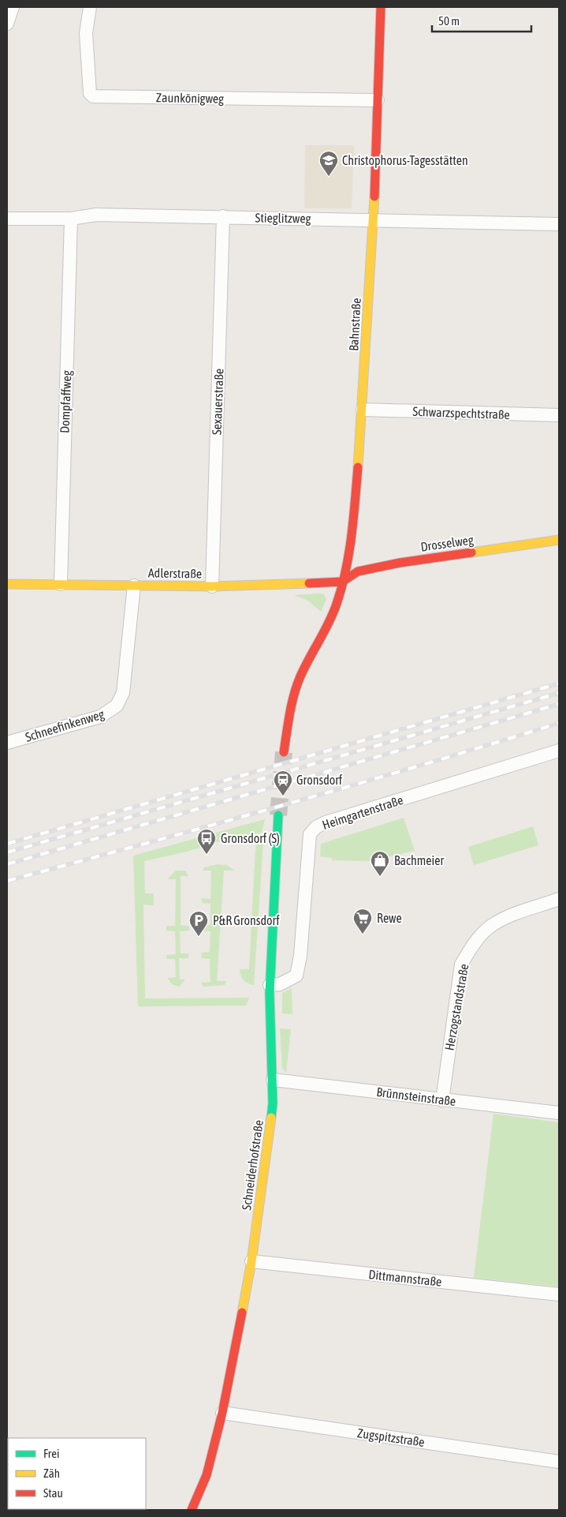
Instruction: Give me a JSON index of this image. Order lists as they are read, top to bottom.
{
  "streets": {
    "street": [
      "Zaunkönigweg",
      "Stieglitzweg",
      "Bahnstraße",
      "Dompfaffweg",
      "Sexauerstraße",
      "Schwarzspechtstraße",
      "Drosselweg",
      "Adlerstraße",
      "Schneefinkenweg",
      "Heimgartenstraße",
      "Herzogstandstraße",
      "Brünnsteinstraße",
      "Schneiderhofstraße",
      "Dittmannstraße",
      "Zugspitzstraße"
    ]
  },
  "crossings": [
    ["Zaunkönigweg", "Bahnstraße"],
    ["Stieglitzweg", "Bahnstraße"],
    ["Stieglitzweg", "Dompfaffweg"],
    ["Stieglitzweg", "Sexauerstraße"],
    ["Bahnstraße", "Schwarzspechtstraße"],
    ["Bahnstraße", "Drosselweg"],
    ["Bahnstraße", "Adlerstraße"],
    ["Dompfaffweg", "Adlerstraße"],
    ["Sexauerstraße", "Adlerstraße"],
    ["Drosselweg", "Adlerstraße"],
    ["Adlerstraße", "Schneefinkenweg"],
    ["Heimgartenstraße", "Schneiderhofstraße"],
    ["Herzogstandstraße", "Brünnsteinstraße"],
    ["Brünnsteinstraße", "Schneiderhofstraße"],
    ["Schneiderhofstraße", "Dittmannstraße"],
    ["Schneiderhofstraße", "Zugspitzstraße"]
  ],
  "places": {
    "school or university": ["Christophorus-Tagesstätten"],
    "station": ["Gronsdorf"],
    "bus stop": ["Gronsdorf (S)"],
    "shop": ["Bachmeier"],
    "supermarket": ["Rewe"],
    "parking": ["P&R Gronsdorf"]
  },
  "legend": ["Frei", "Zäh", "Stau"],
  "scale_bar": "50 m"
}
